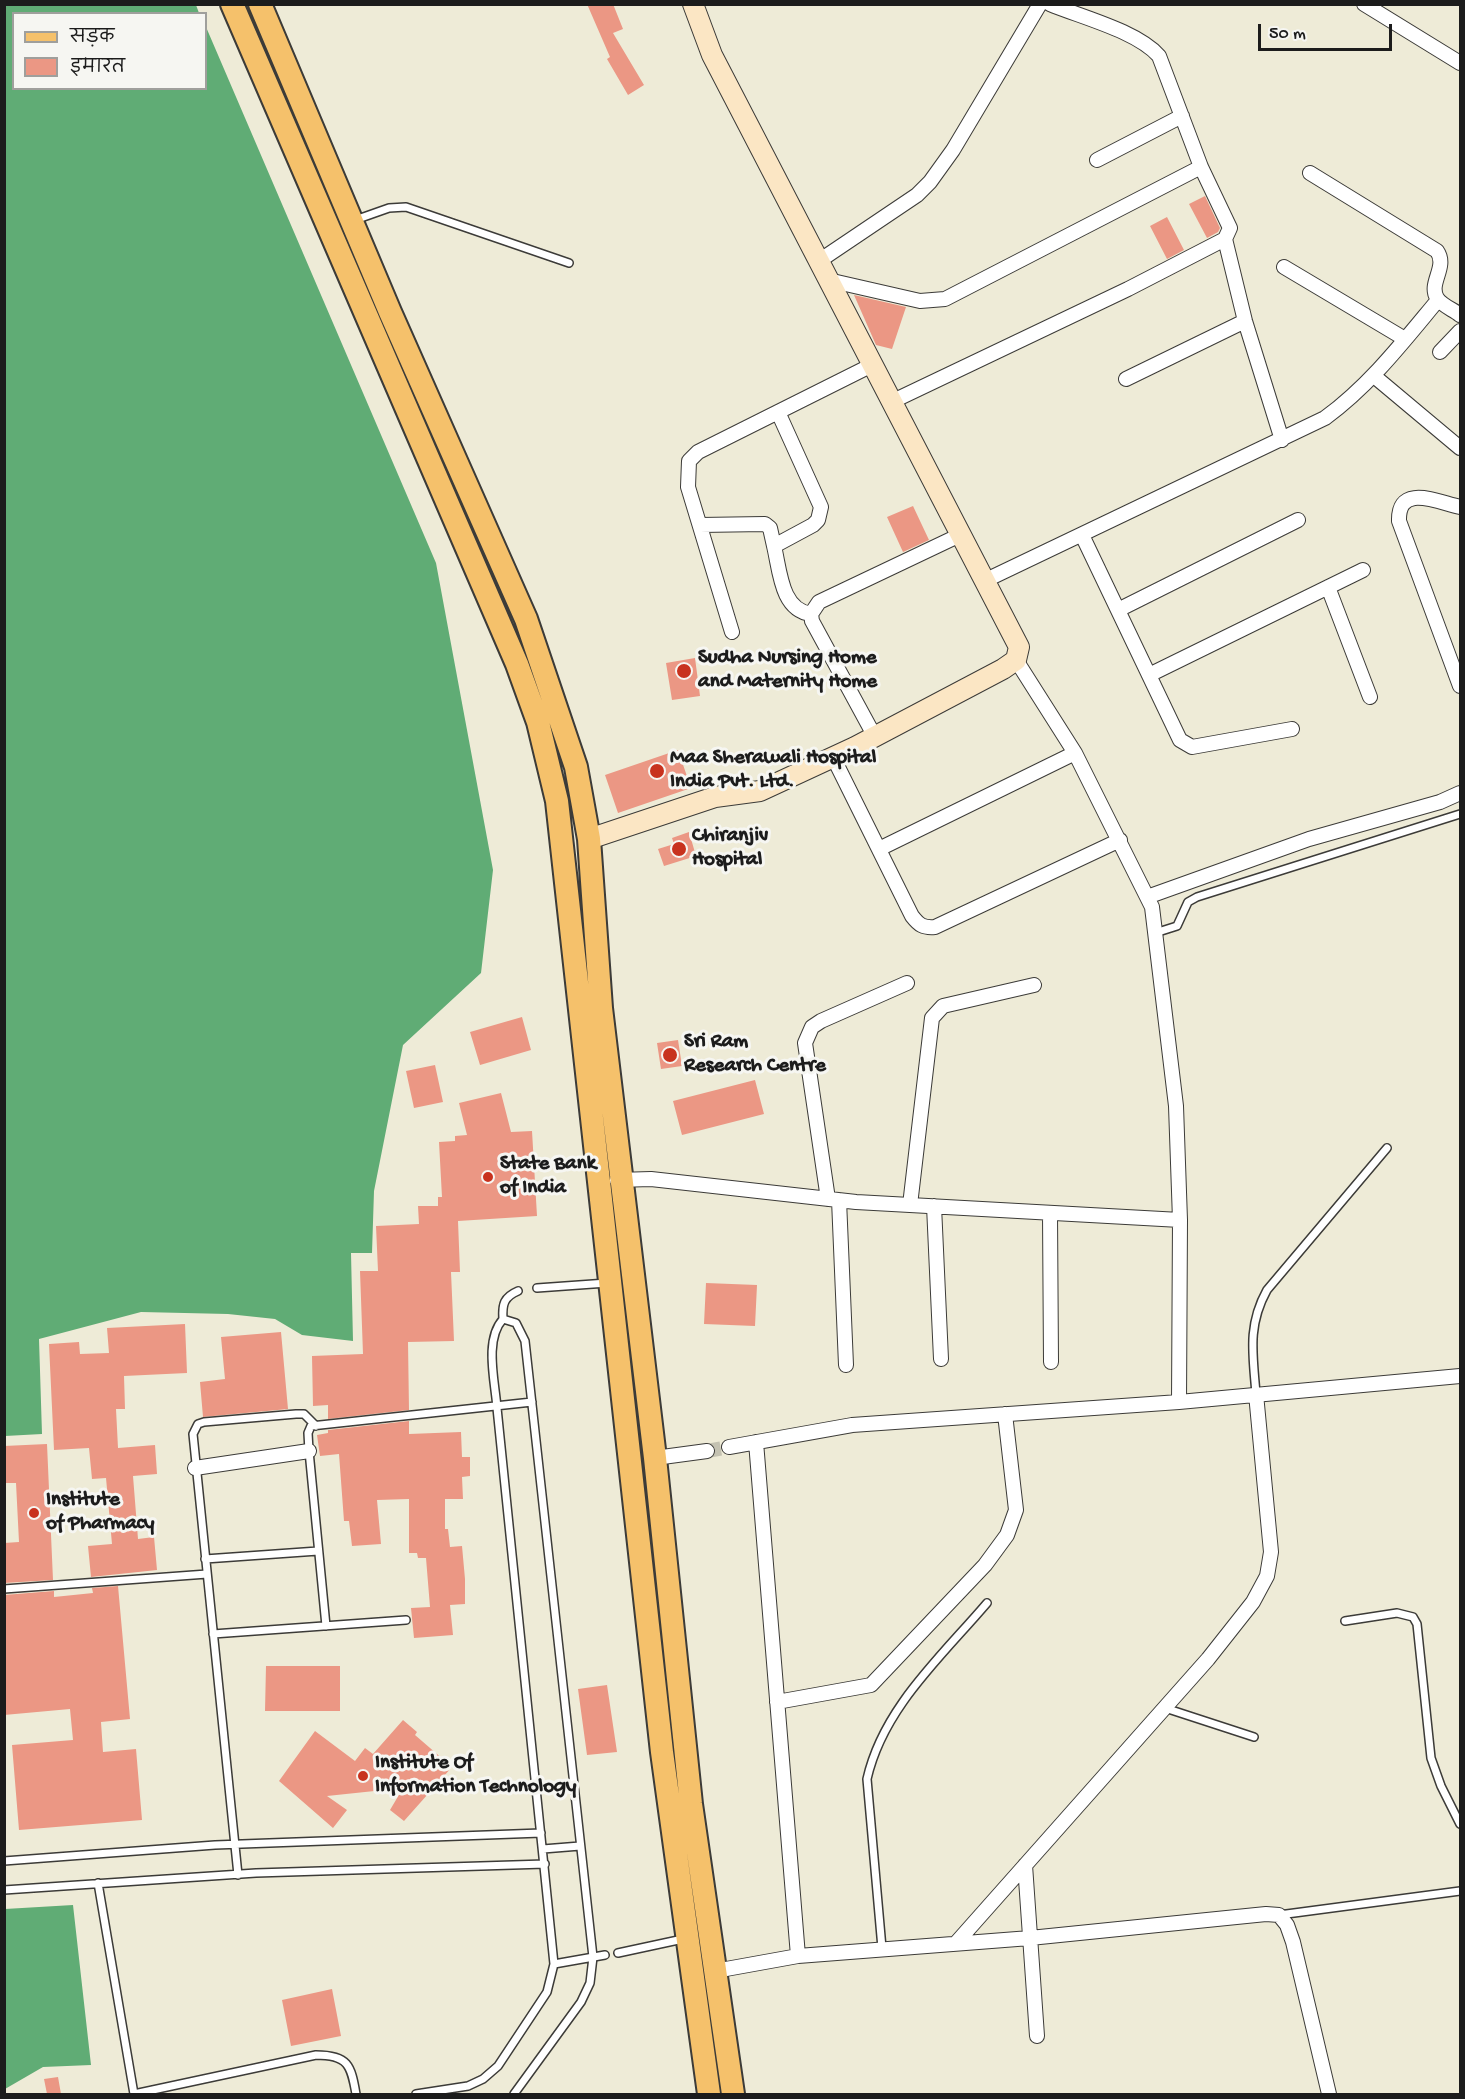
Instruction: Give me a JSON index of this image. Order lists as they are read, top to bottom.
{
  "places": [
    "Sudha Nursing Home and Maternity Home",
    "Maa Sherawali Hospital India Pvt. Ltd.",
    "Chiranjiv Hospital",
    "Sri Ram Research Centre",
    "State Bank of India",
    "Institute of Pharmacy",
    "Institute Of Information Technology"
  ],
  "legend": ["सड़क", "इमारत"],
  "scale_bar": "50 m"
}
